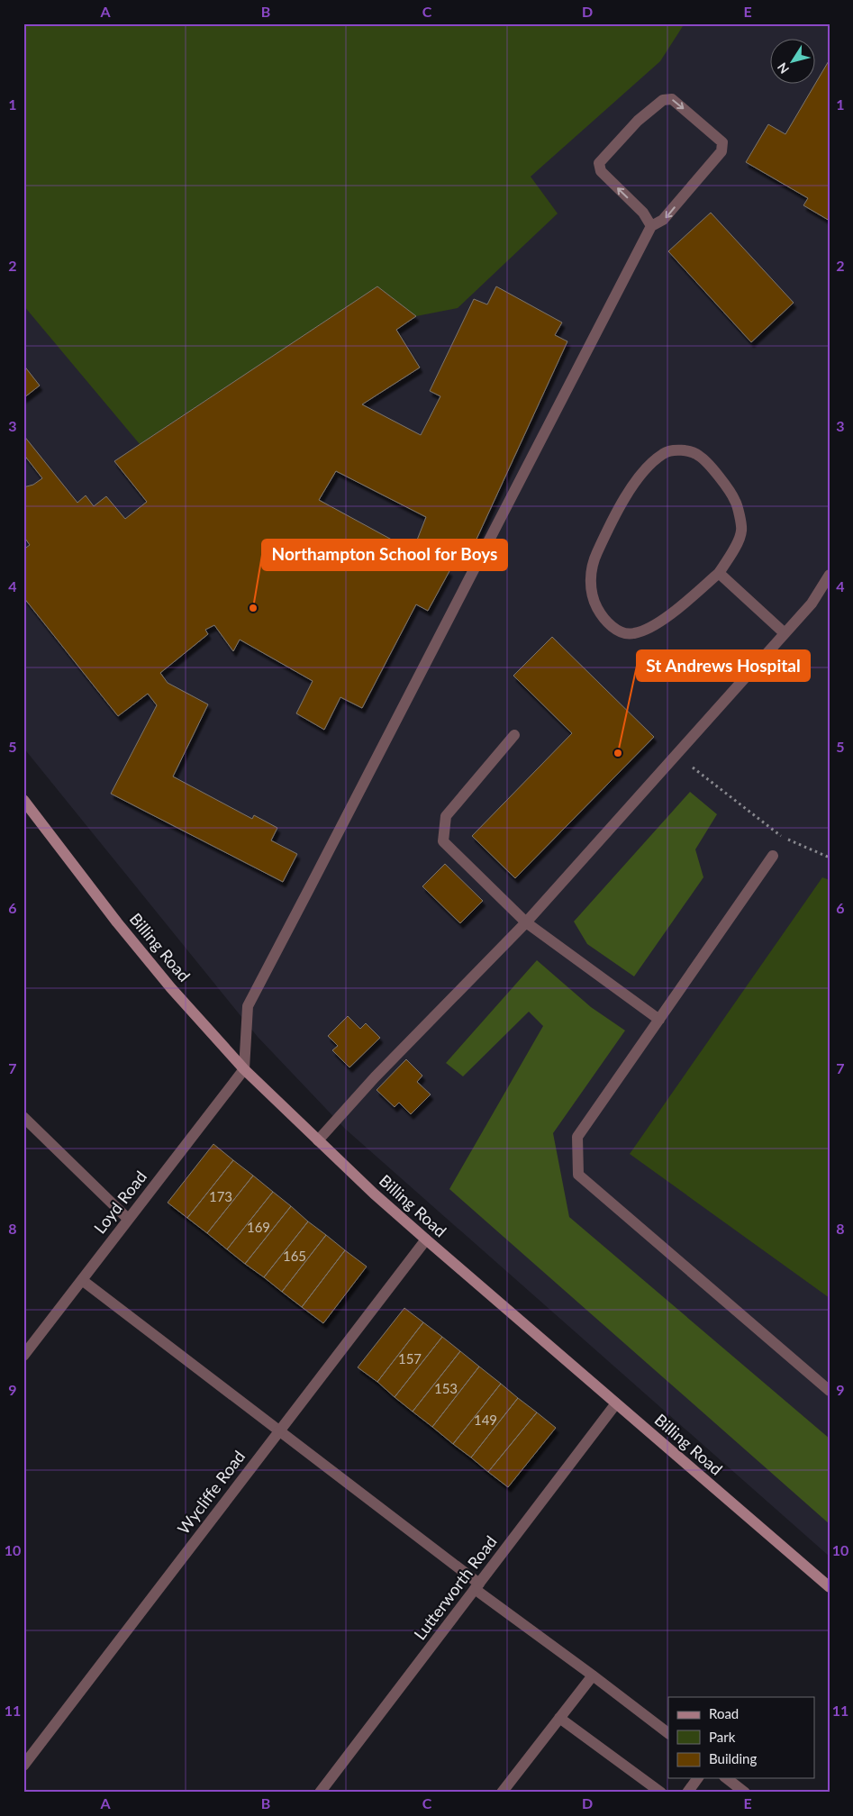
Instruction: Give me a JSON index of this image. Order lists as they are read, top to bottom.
{
  "streets": {
    "street": [
      "Billing Road",
      "Loyd Road",
      "Wycliffe Road",
      "Lutterworth Road"
    ]
  },
  "crossings": [
    ["Billing Road", "Loyd Road"],
    ["Billing Road", "Wycliffe Road"],
    ["Billing Road", "Lutterworth Road"]
  ],
  "places": ["Northampton School for Boys", "St Andrews Hospital"],
  "house_numbers": [
    "173",
    "169",
    "165",
    "157",
    "153",
    "149"
  ],
  "legend": ["Road", "Park", "Building"],
  "north": "bottom left",
  "grid": {
    "columns": [
      "A",
      "B",
      "C",
      "D",
      "E"
    ],
    "rows": [
      "1",
      "2",
      "3",
      "4",
      "5",
      "6",
      "7",
      "8",
      "9",
      "10",
      "11"
    ]
  }
}
